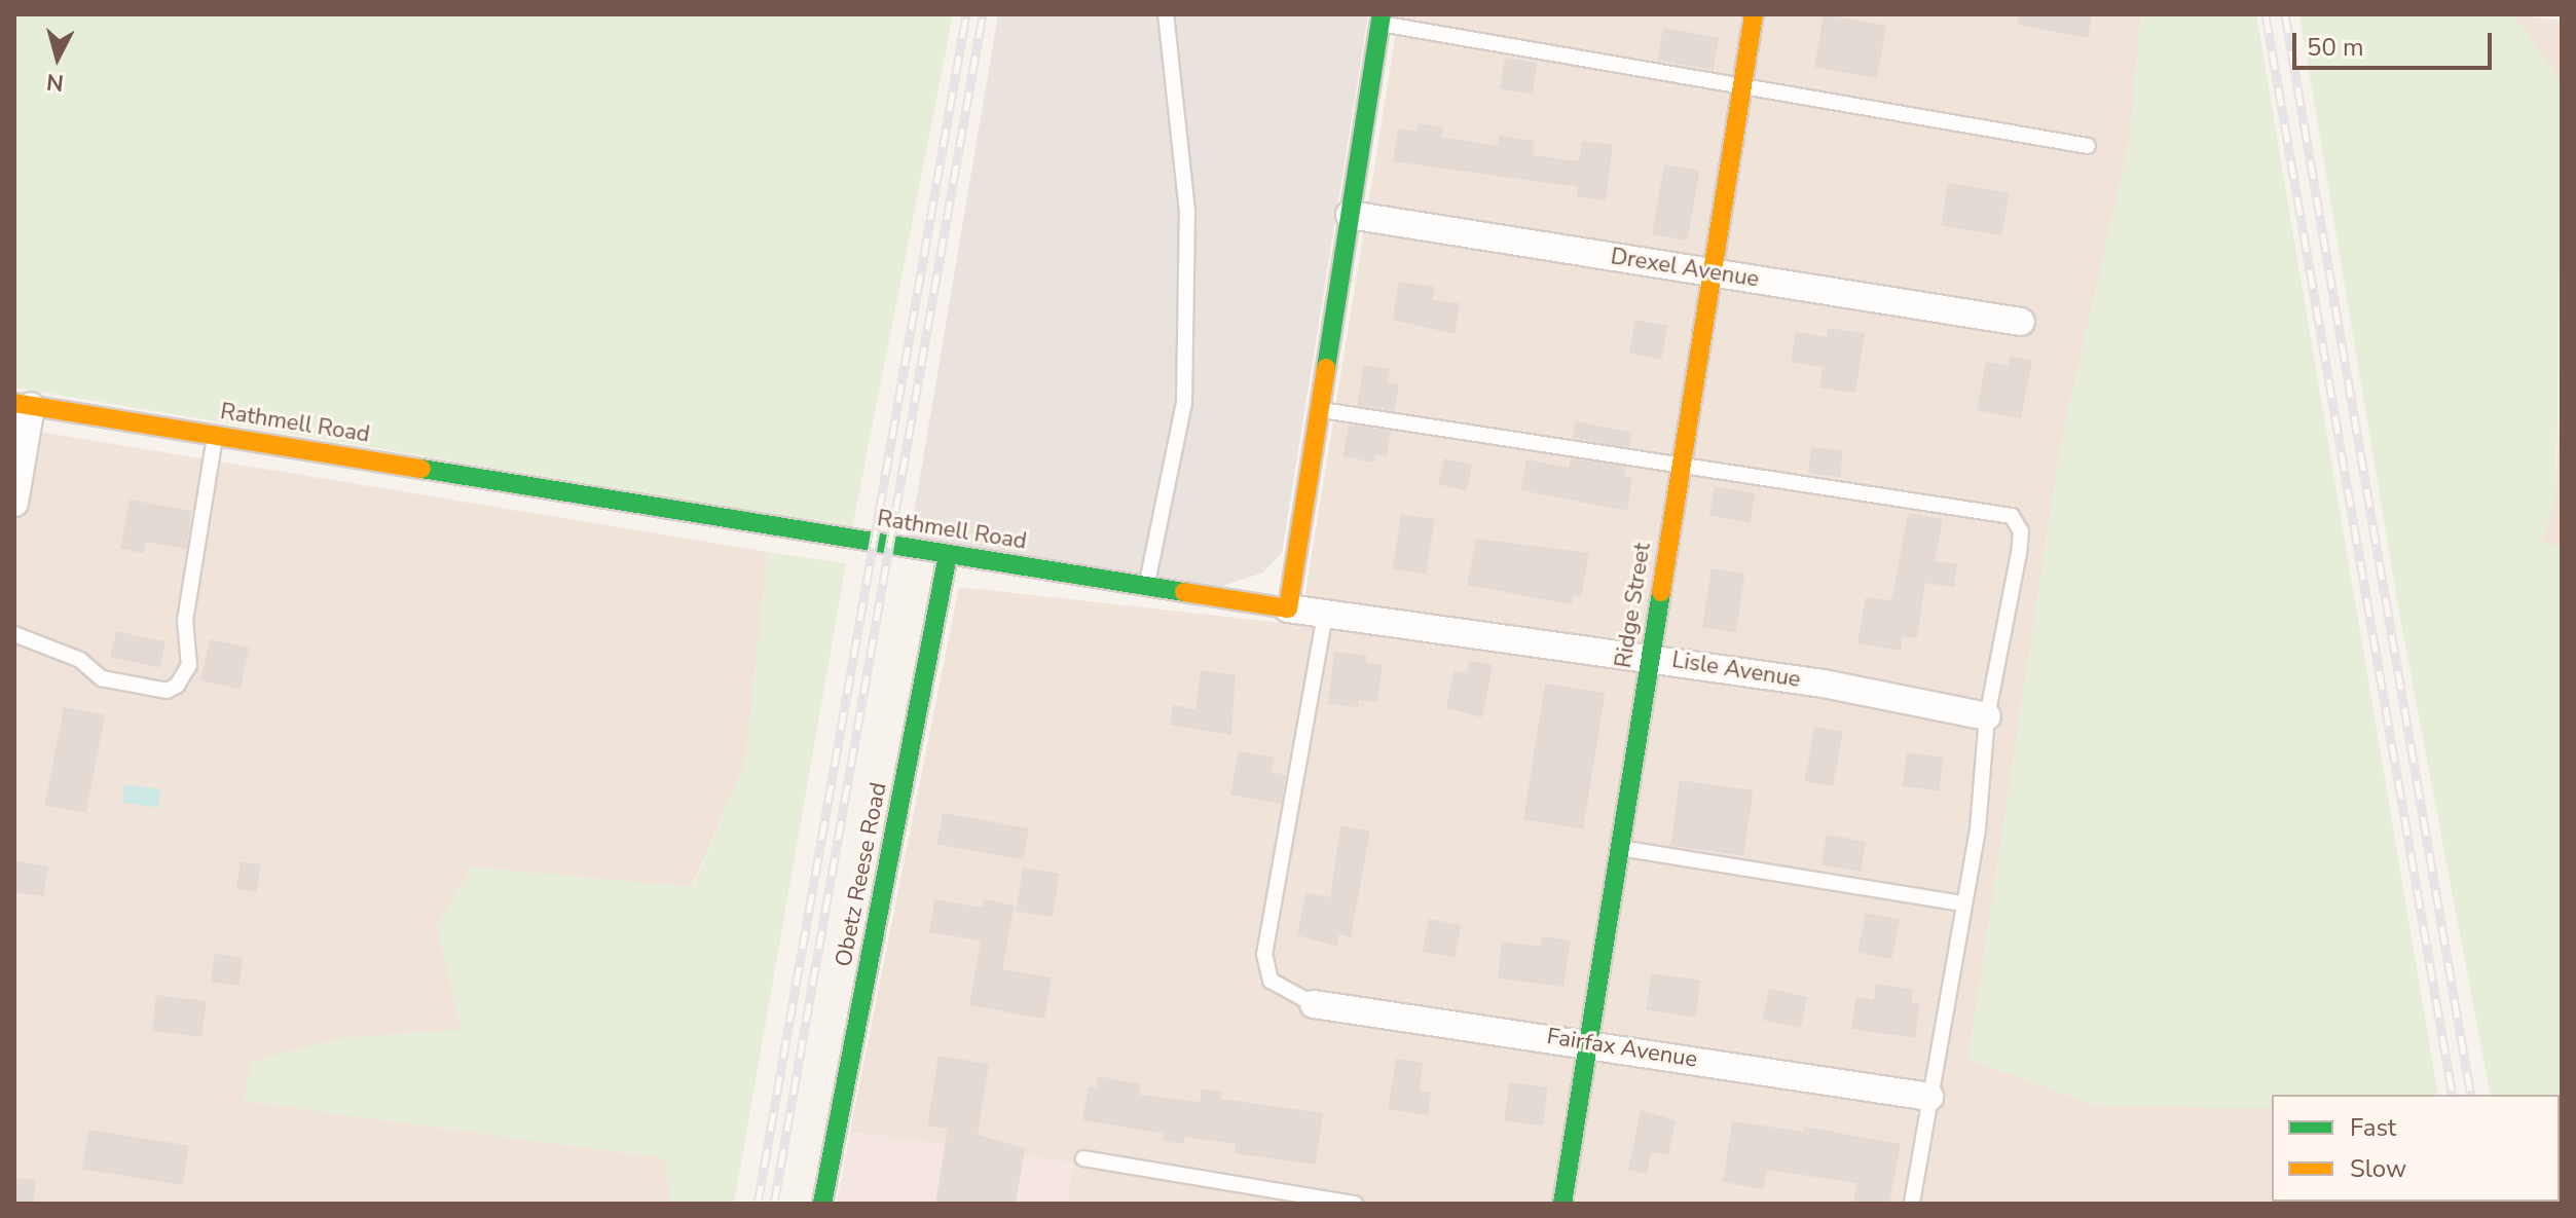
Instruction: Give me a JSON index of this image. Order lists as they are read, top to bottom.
{
  "streets": {
    "street": [
      "Drexel Avenue",
      "Rathmell Road",
      "Ridge Street",
      "Lisle Avenue",
      "Obetz Reese Road",
      "Fairfax Avenue"
    ]
  },
  "crossings": [
    ["Drexel Avenue", "Ridge Street"],
    ["Rathmell Road", "Lisle Avenue"],
    ["Rathmell Road", "Obetz Reese Road"],
    ["Ridge Street", "Lisle Avenue"],
    ["Ridge Street", "Fairfax Avenue"]
  ],
  "legend": ["Fast", "Slow"],
  "scale_bar": "50 m",
  "north": "bottom"
}
